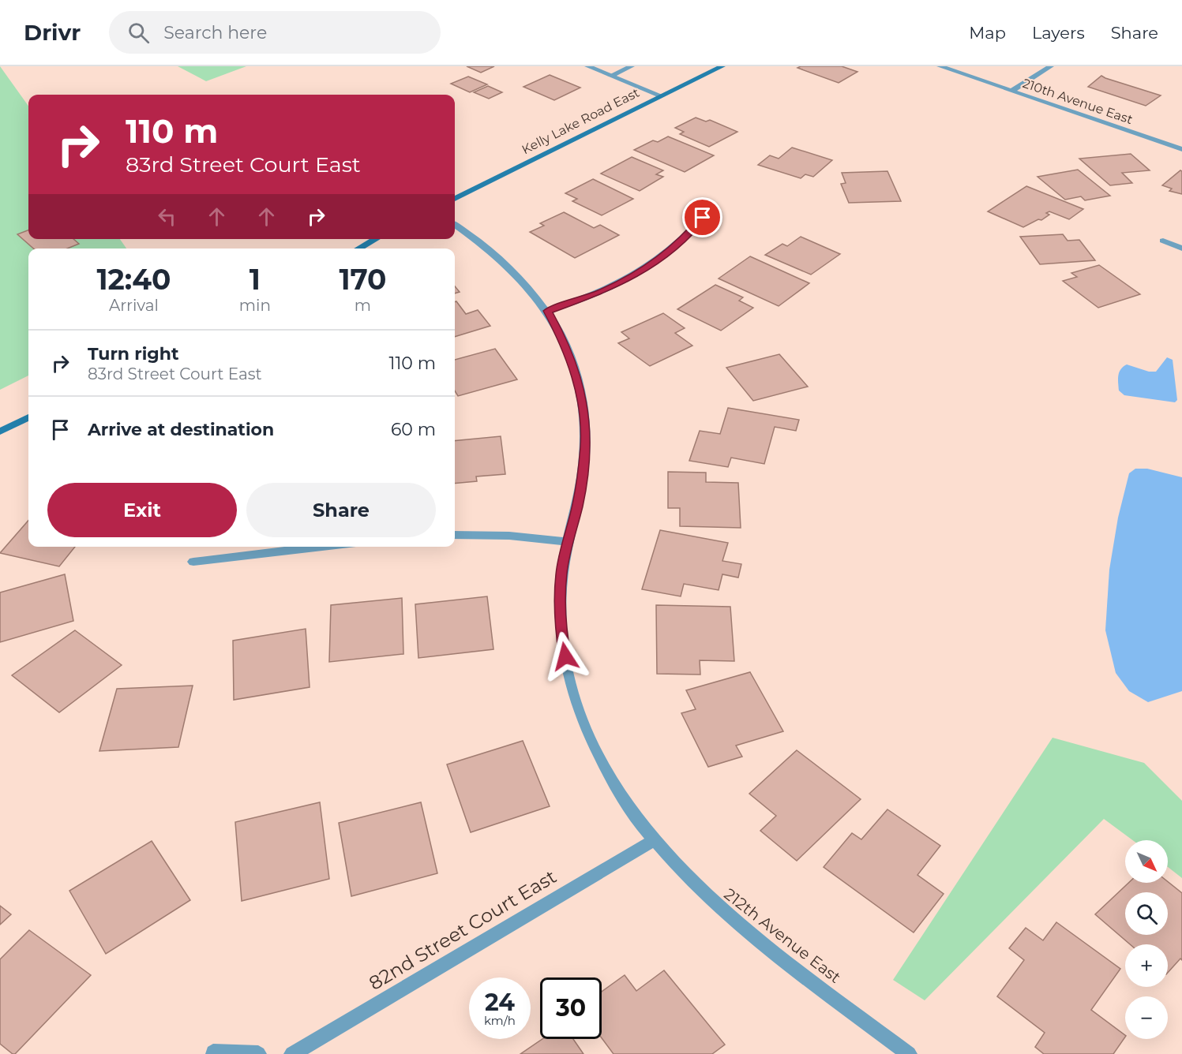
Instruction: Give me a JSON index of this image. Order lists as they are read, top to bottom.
{
  "streets": {
    "street": [
      "210th Avenue East",
      "Kelly Lake Road East",
      "82nd Street Court East",
      "212th Avenue East"
    ]
  },
  "crossings": [
    ["82nd Street Court East", "212th Avenue East"]
  ],
  "north": "bottom right",
  "page": {
    "header": "Drivr",
    "search": "Search here",
    "nav": ["Map", "Layers", "Share"],
    "turn": ["110 m", "83rd Street Court East"],
    "eta": [
      "12:40",
      "Arrival",
      "1",
      "min",
      "170",
      "m"
    ],
    "list": [
      {
        "name": "Turn right",
        "note": "83rd Street Court East",
        "value": "110 m"
      },
      {
        "name": "Arrive at destination",
        "value": "60 m"
      }
    ],
    "buttons": ["Exit", "Share"],
    "map_buttons": ["+", "−"],
    "speed": "24 km/h",
    "limit": "30"
  }
}
